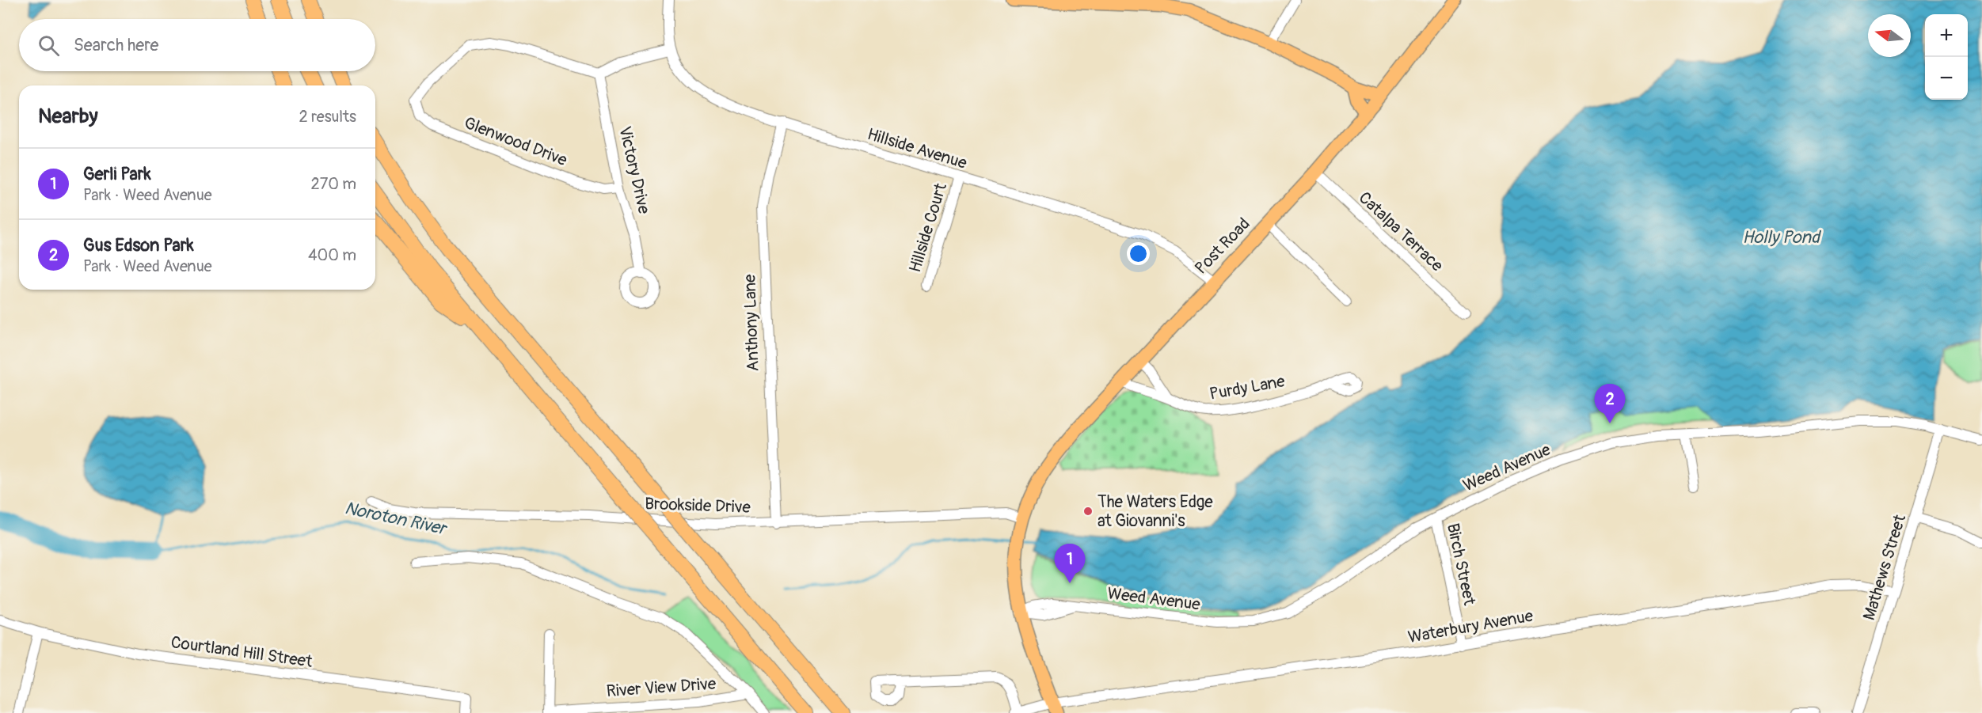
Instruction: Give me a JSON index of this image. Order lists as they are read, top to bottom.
{
  "streets": {
    "main road": ["Post Road"],
    "street": [
      "Glenwood Drive",
      "Hillside Avenue",
      "Victory Drive",
      "Hillside Court",
      "Catalpa Terrace",
      "Anthony Lane",
      "Purdy Lane",
      "Weed Avenue",
      "Brookside Drive",
      "Birch Street",
      "Mathews Street",
      "Waterbury Avenue",
      "Courtland Hill Street",
      "River View Drive"
    ]
  },
  "crossings": [
    ["Glenwood Drive", "Victory Drive"],
    ["Hillside Avenue", "Hillside Court"],
    ["Hillside Avenue", "Post Road"],
    ["Hillside Avenue", "Anthony Lane"],
    ["Catalpa Terrace", "Post Road"],
    ["Post Road", "Purdy Lane"],
    ["Post Road", "Weed Avenue"],
    ["Post Road", "Brookside Drive"],
    ["Post Road", "Waterbury Avenue"],
    ["Anthony Lane", "Brookside Drive"],
    ["Weed Avenue", "Birch Street"],
    ["Weed Avenue", "Mathews Street"],
    ["Birch Street", "Waterbury Avenue"],
    ["Mathews Street", "Waterbury Avenue"]
  ],
  "water": ["Holly Pond", "Noroton River"],
  "places": ["The Waters Edge at Giovanni's"],
  "north": "left",
  "page": {
    "map_buttons": ["+", "−"],
    "search": "Search here",
    "heading": ["Nearby", "2 results"],
    "list": [
      {
        "mark": "1",
        "name": "Gerli Park",
        "note": "Park · Weed Avenue",
        "value": "270 m"
      },
      {
        "mark": "2",
        "name": "Gus Edson Park",
        "note": "Park · Weed Avenue",
        "value": "400 m"
      }
    ],
    "pins": ["2", "1"]
  }
}
